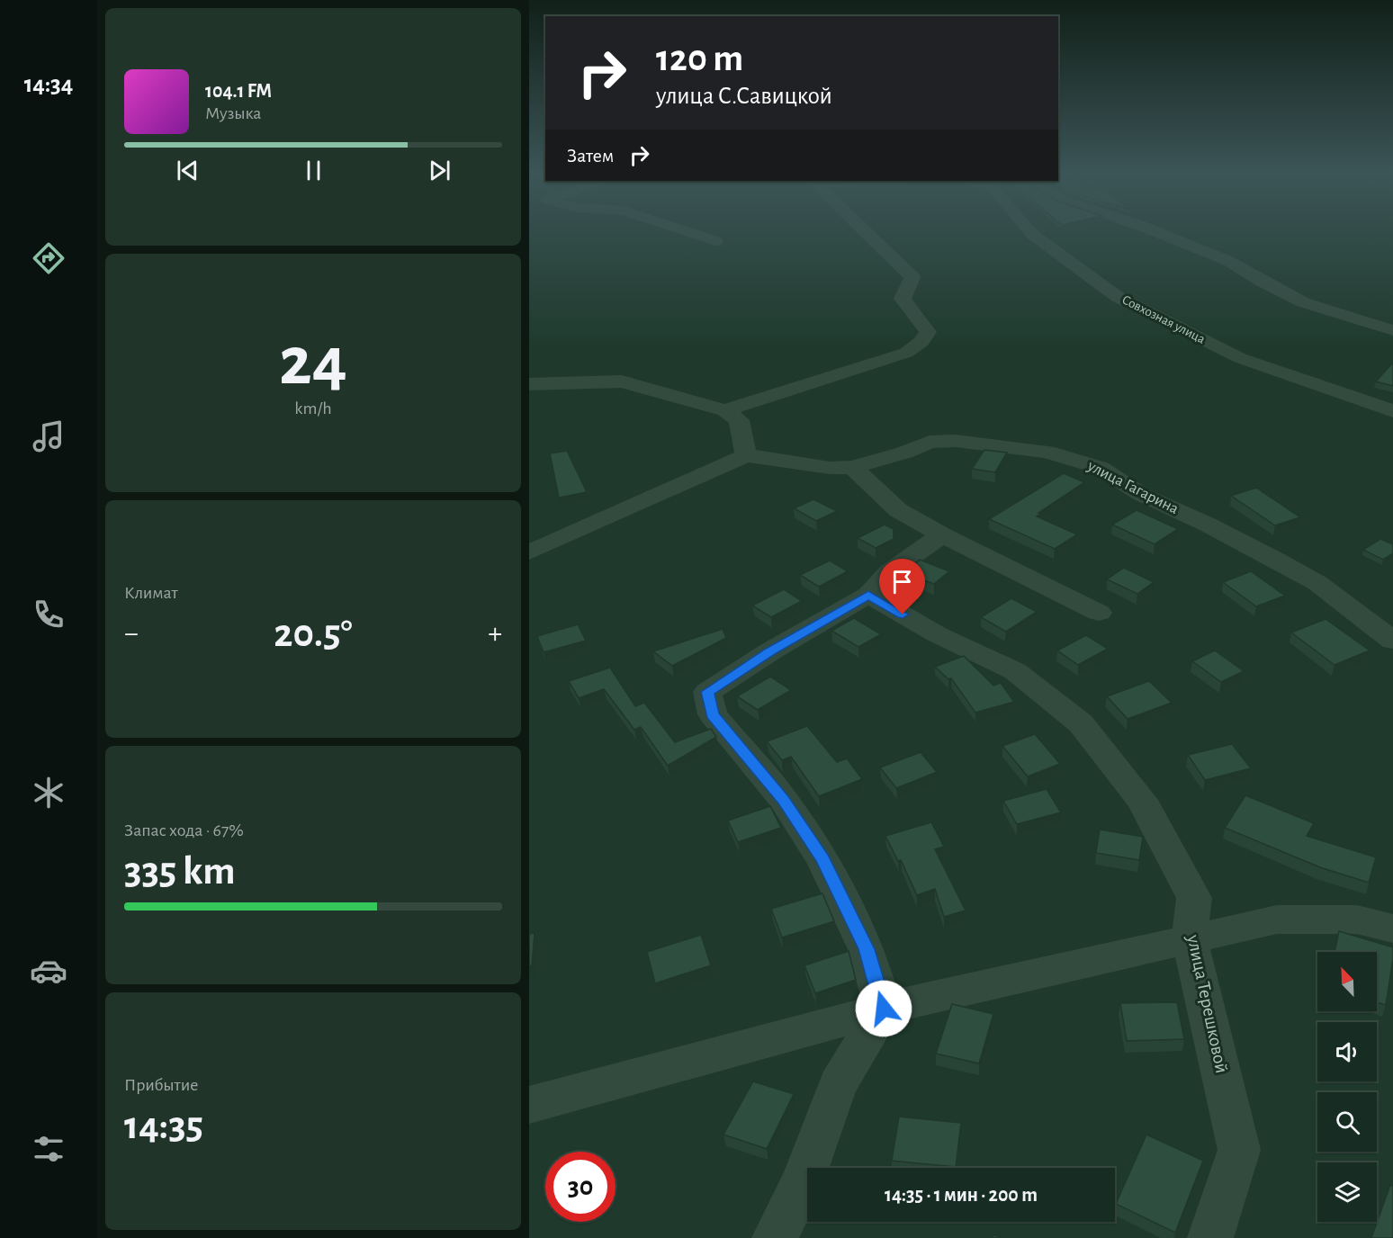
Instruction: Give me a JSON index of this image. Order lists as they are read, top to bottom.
{
  "streets": {
    "street": ["Совхозная улица", "улица Гагарина", "улица Терешковой"]
  },
  "north": "top left",
  "page": {
    "tabs": "14:34",
    "turn": ["120 m", "улица С.Савицкой"],
    "song": ["104.1 FM", "Музыка"],
    "then": "Затем",
    "tile": [
      ["24", "km/h"],
      "Климат",
      ["Запас хода · 67%", "335 km"],
      ["Прибытие", "14:35"]
    ],
    "heat": ["−", "20.5°", "+"],
    "limit": "30",
    "trip": "14:35 · 1 мин · 200 m"
  }
}
